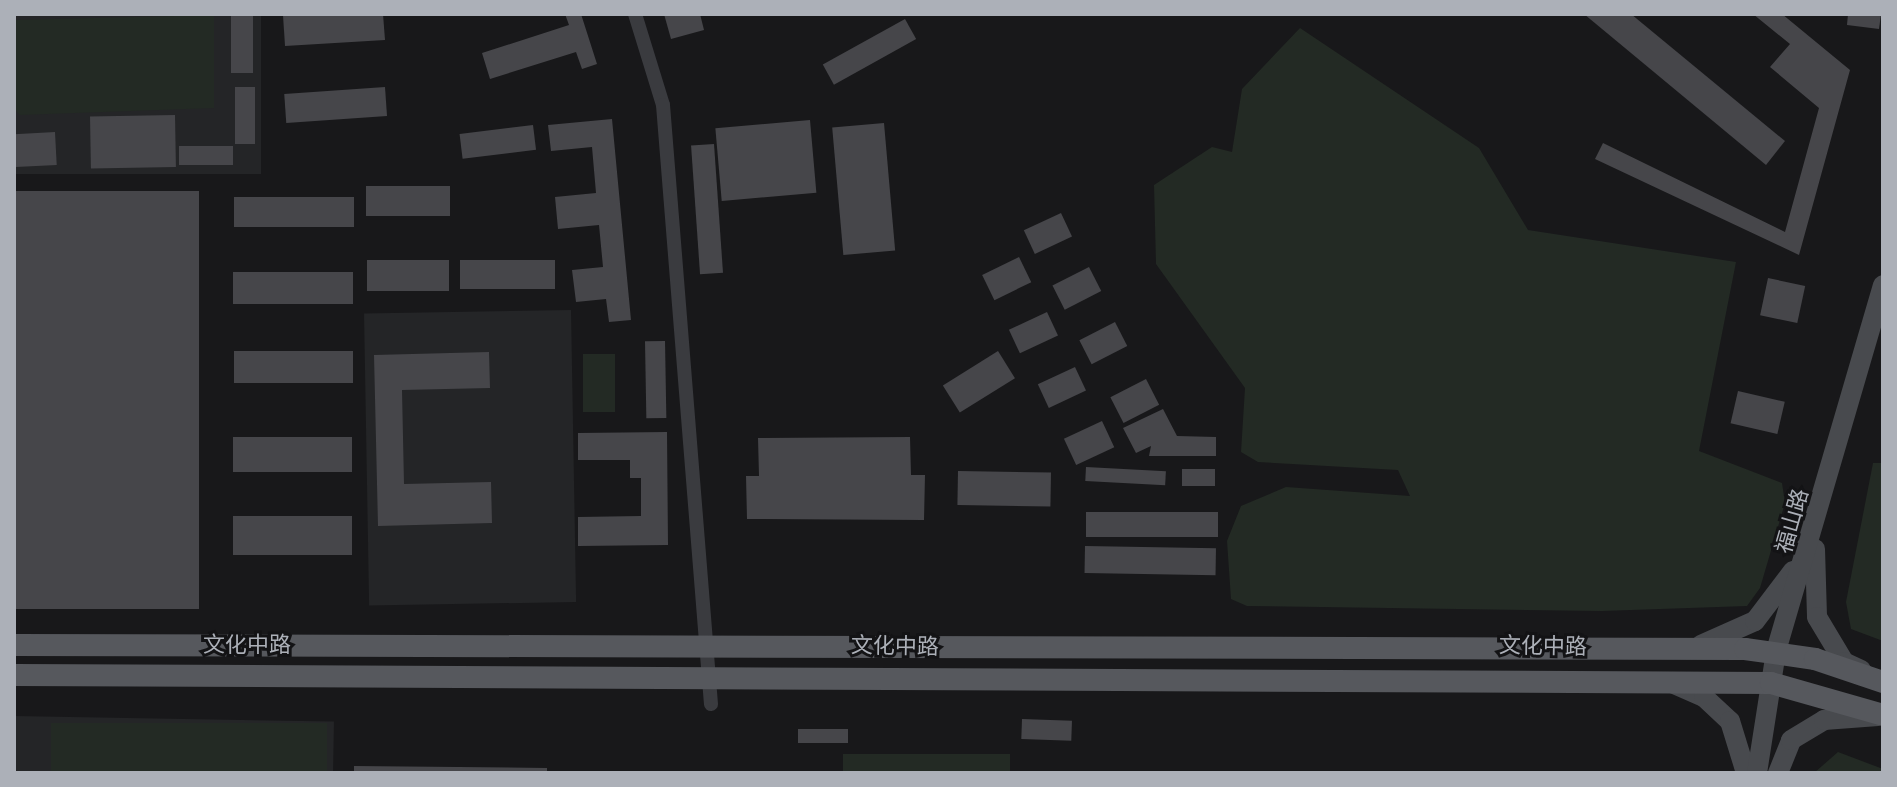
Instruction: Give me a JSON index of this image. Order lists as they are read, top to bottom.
{
  "streets": {
    "main road": ["福山路", "文化中路"]
  },
  "crossings": [
    ["福山路", "文化中路"]
  ]
}
